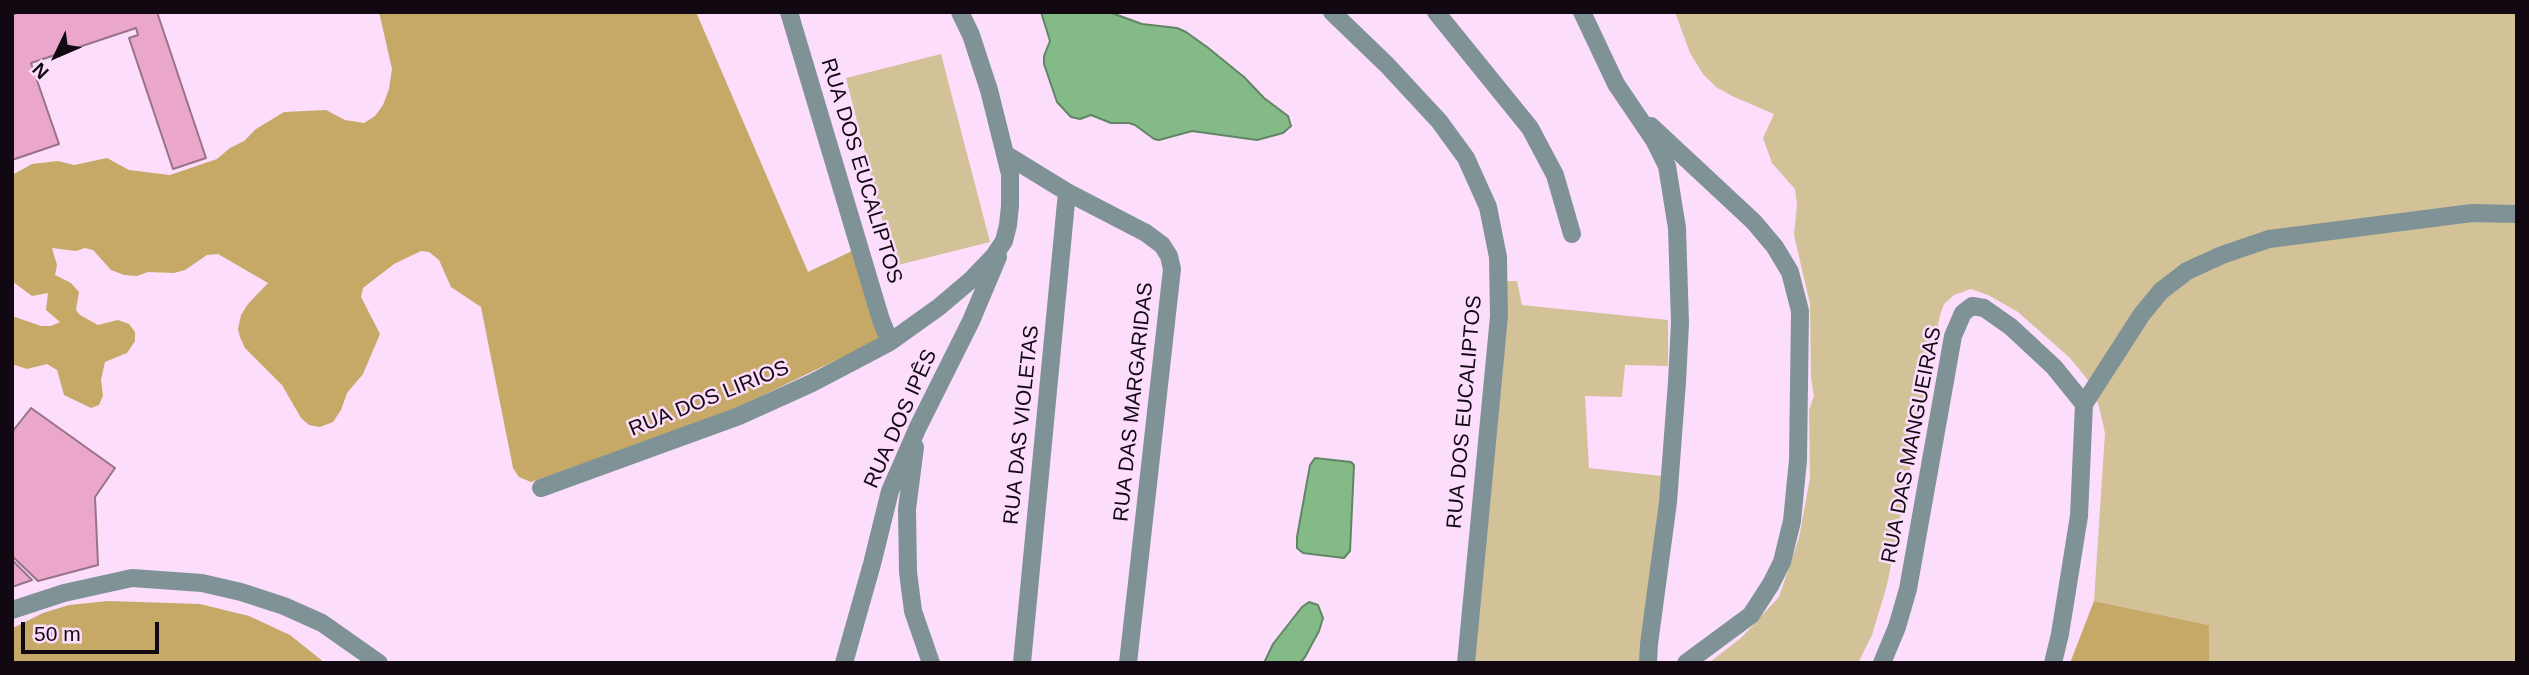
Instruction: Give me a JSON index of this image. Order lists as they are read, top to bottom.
{
  "streets": {
    "street": [
      "RUA DOS EUCALIPTOS",
      "RUA DOS LIRIOS",
      "RUA DAS MARGARIDAS",
      "RUA DOS IPÊS",
      "RUA DAS VIOLETAS",
      "RUA DAS MANGUEIRAS"
    ]
  },
  "crossings": [
    ["RUA DOS EUCALIPTOS", "RUA DOS LIRIOS"],
    ["RUA DOS LIRIOS", "RUA DOS IPÊS"],
    ["RUA DAS MARGARIDAS", "RUA DOS IPÊS"],
    ["RUA DAS MARGARIDAS", "RUA DAS VIOLETAS"]
  ],
  "scale_bar": "50 m",
  "north": "bottom left"
}
